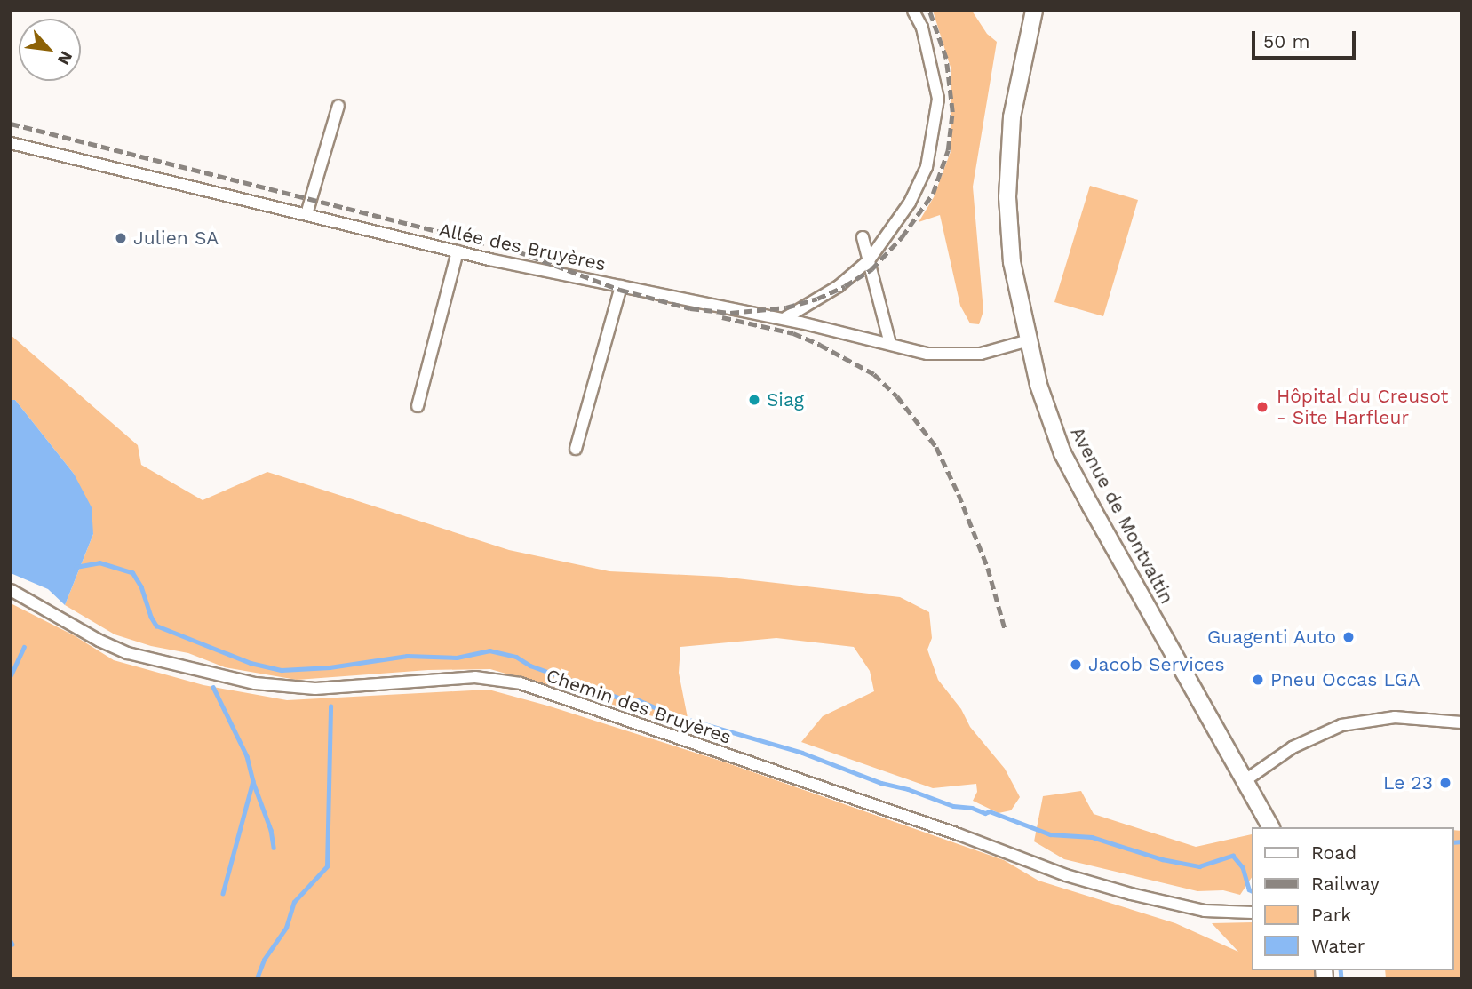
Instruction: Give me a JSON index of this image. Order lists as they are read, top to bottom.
{
  "streets": {
    "street": ["Allée des Bruyères", "Avenue de Montvaltin", "Chemin des Bruyères"]
  },
  "crossings": [
    ["Allée des Bruyères", "Avenue de Montvaltin"]
  ],
  "places": [
    "Julien SA",
    "Siag",
    "Hôpital du Creusot - Site Harfleur",
    "Guagenti Auto",
    "Jacob Services",
    "Pneu Occas LGA",
    "Le 23"
  ],
  "legend": [
    "Road",
    "Railway",
    "Park",
    "Water"
  ],
  "scale_bar": "50 m",
  "north": "bottom right"
}
